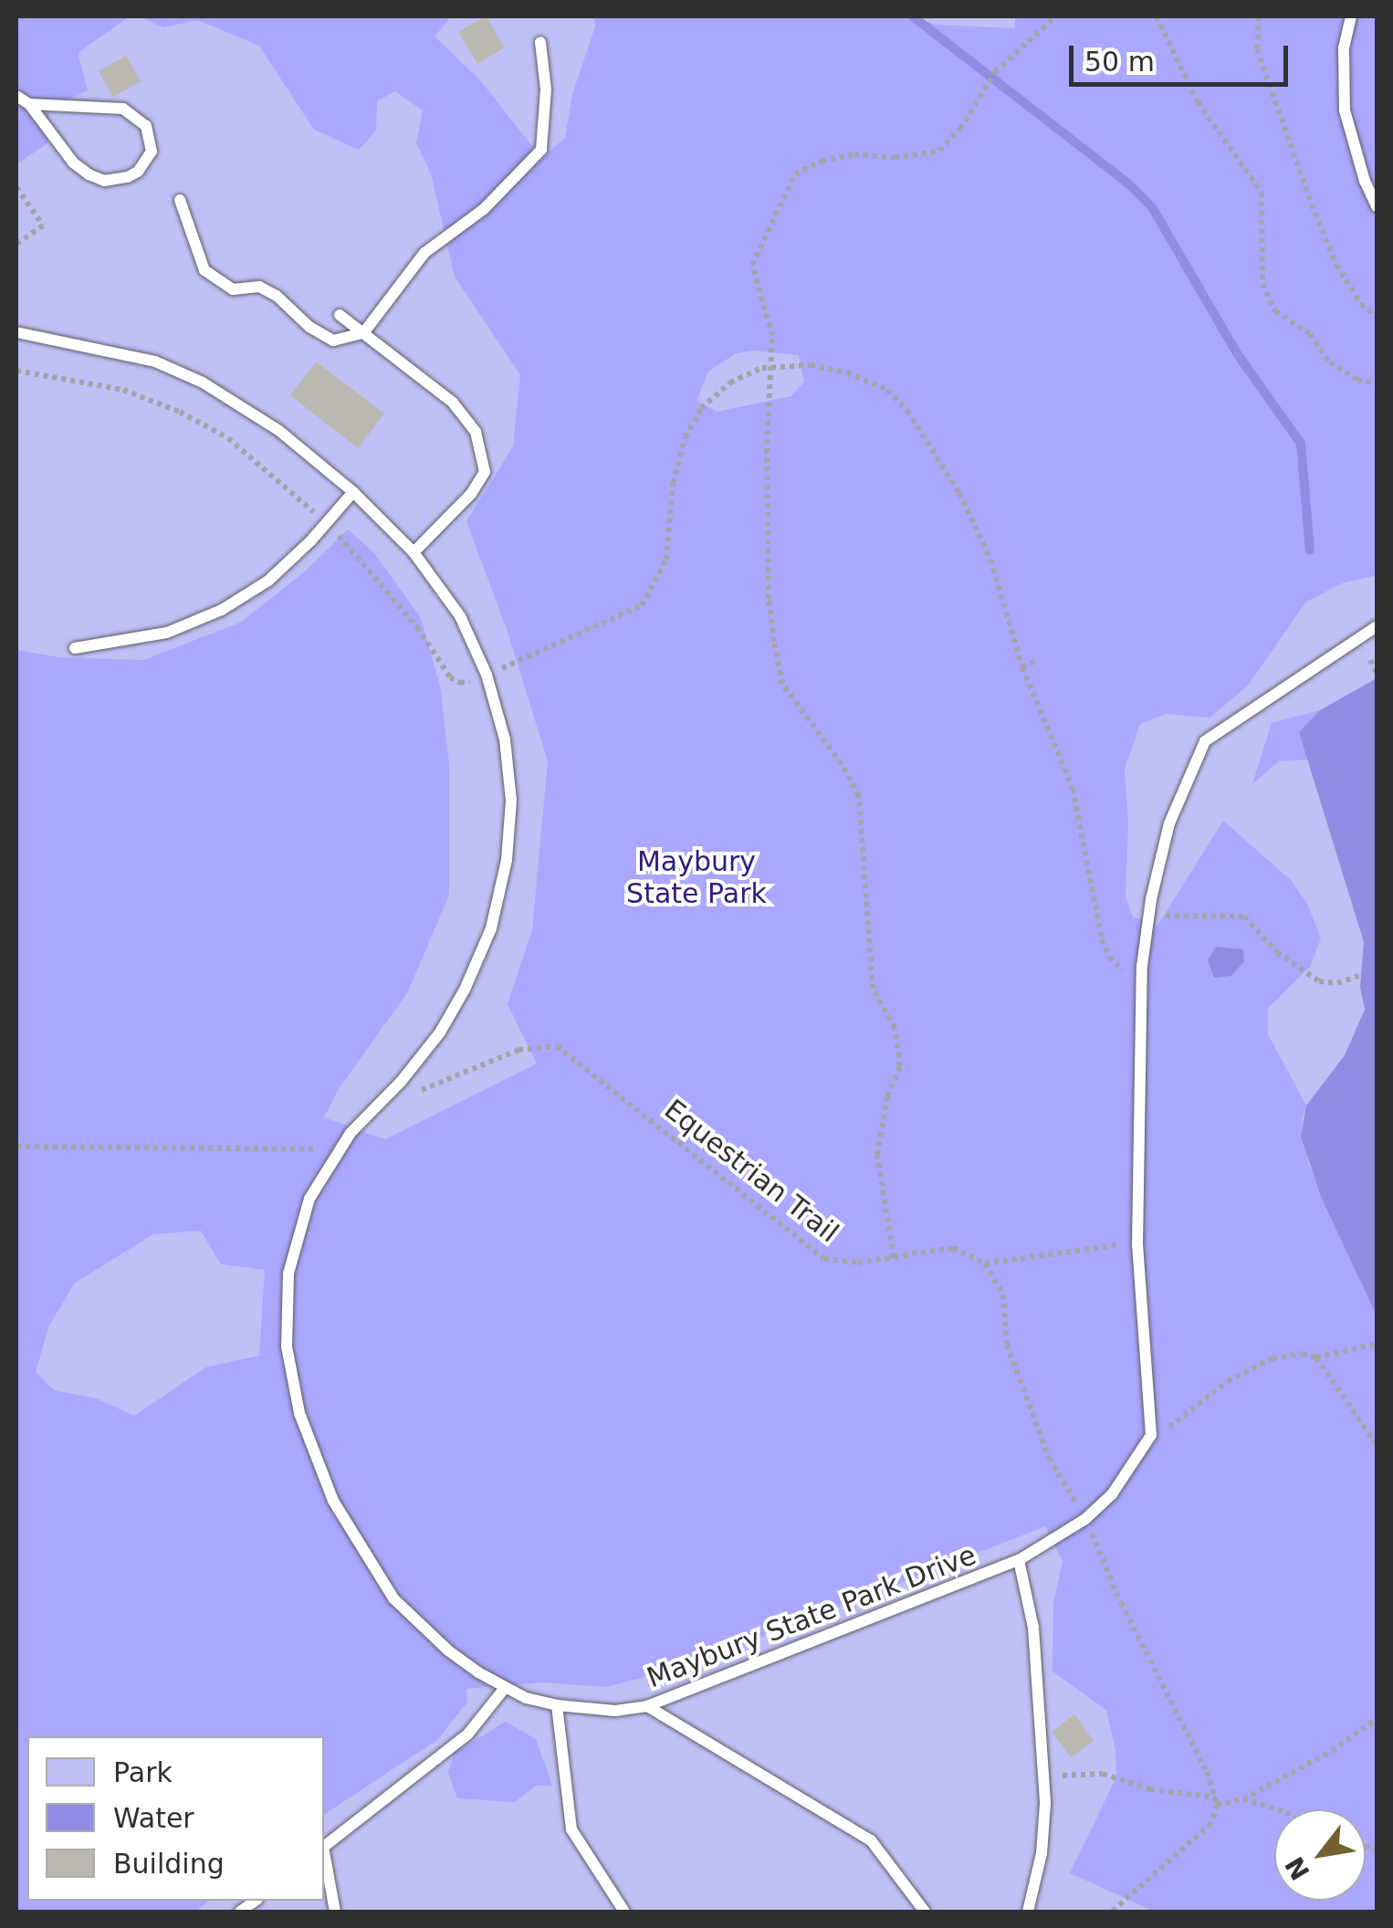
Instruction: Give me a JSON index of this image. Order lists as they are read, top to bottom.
{
  "streets": {
    "lane": ["Maybury State Park Drive"],
    "path": ["Equestrian Trail"]
  },
  "parks": ["Maybury State Park"],
  "legend": ["Park", "Water", "Building"],
  "scale_bar": "50 m",
  "north": "bottom left"
}
